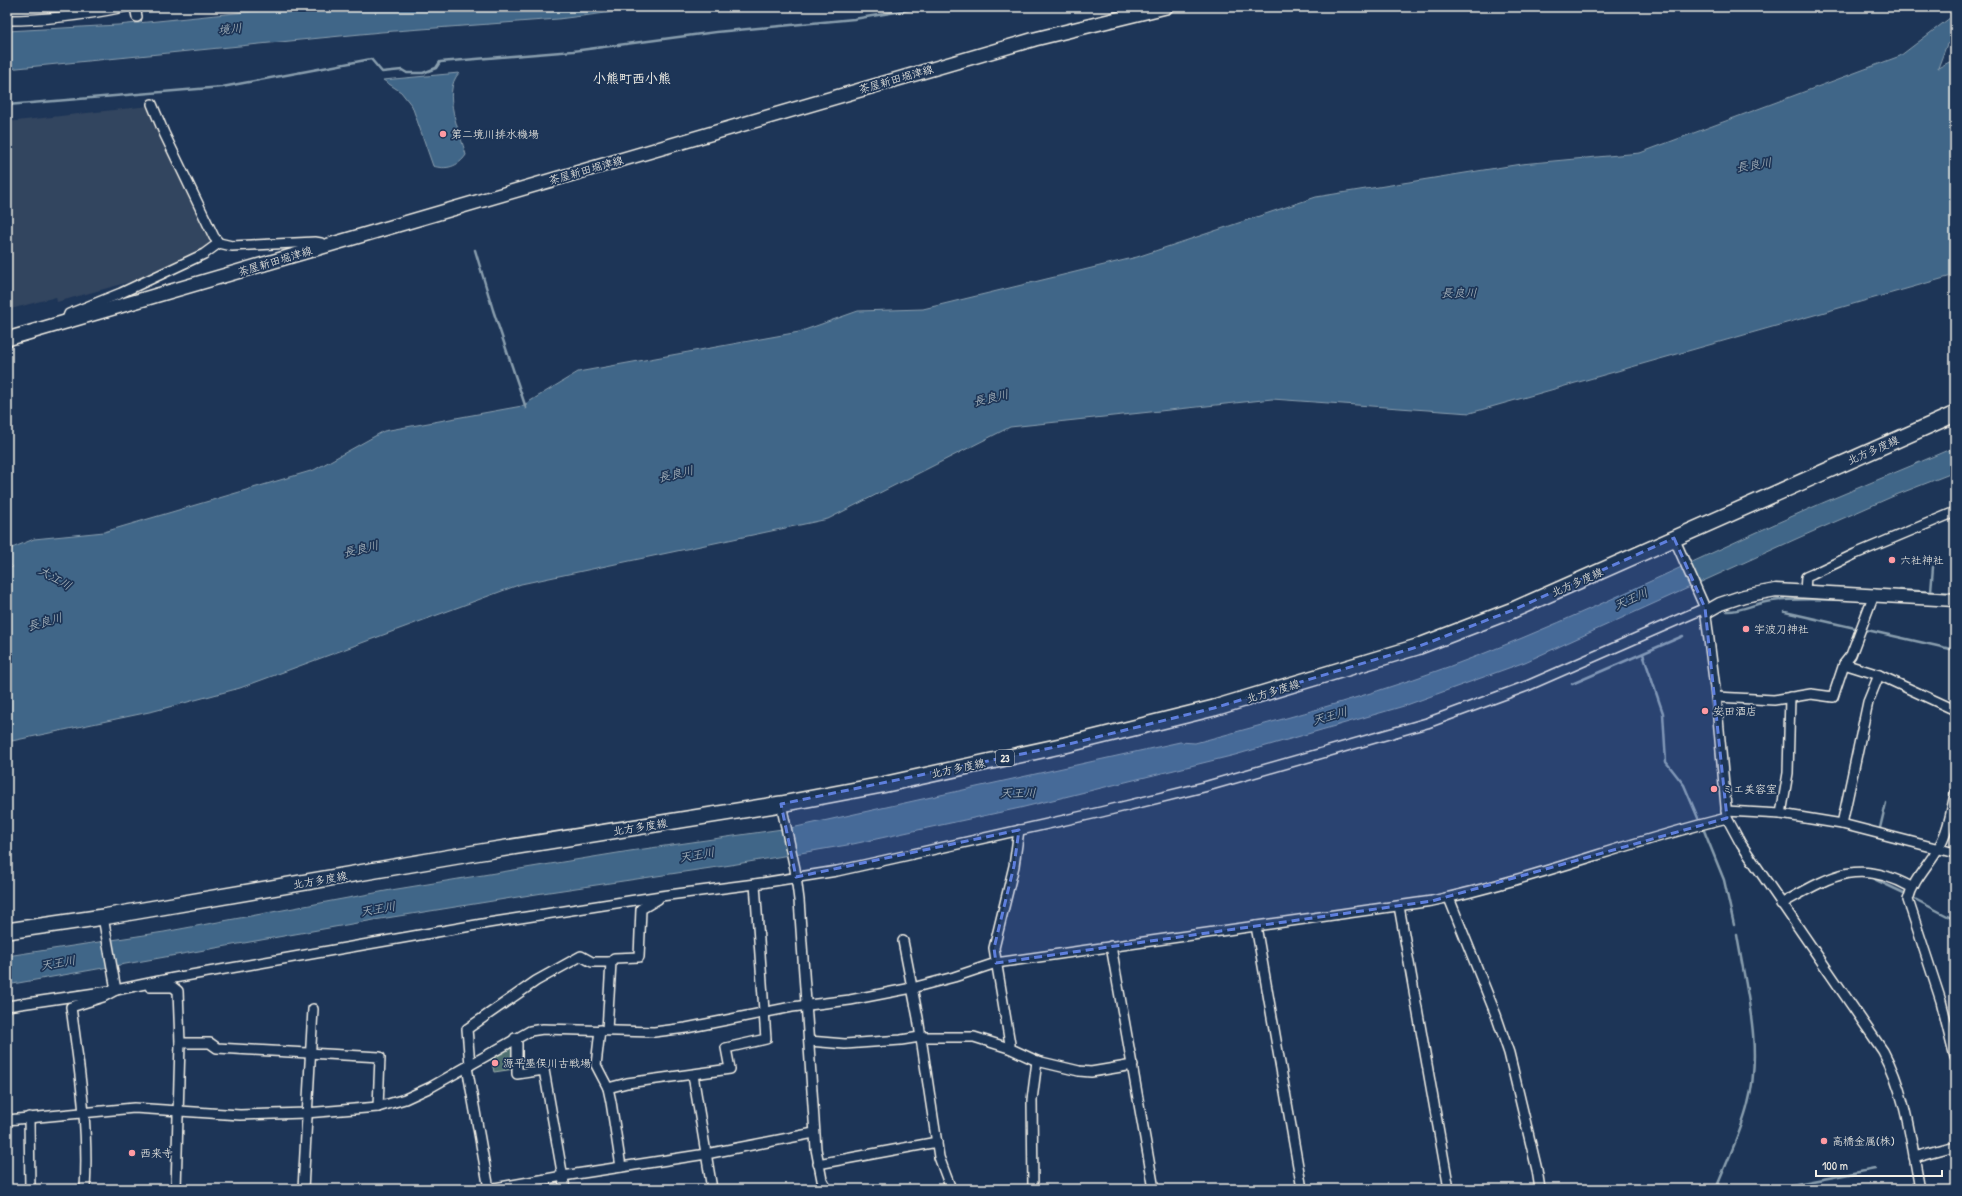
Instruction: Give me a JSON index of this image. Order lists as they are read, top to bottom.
{
  "streets": {
    "main road": ["茶屋新田堀津線", "北方多度線", "23"]
  },
  "districts": ["小熊町西小熊"],
  "water": [
    "境川",
    "長良川",
    "大江川",
    "天王川"
  ],
  "places": [
    "第二境川排水機場",
    "六社神社",
    "宇波刀神社",
    "安田酒店",
    "ミエ美容室",
    "源平墨俣川古戦場",
    "高橋金属(株)",
    "西来寺"
  ],
  "scale_bar": "100 m"
}
